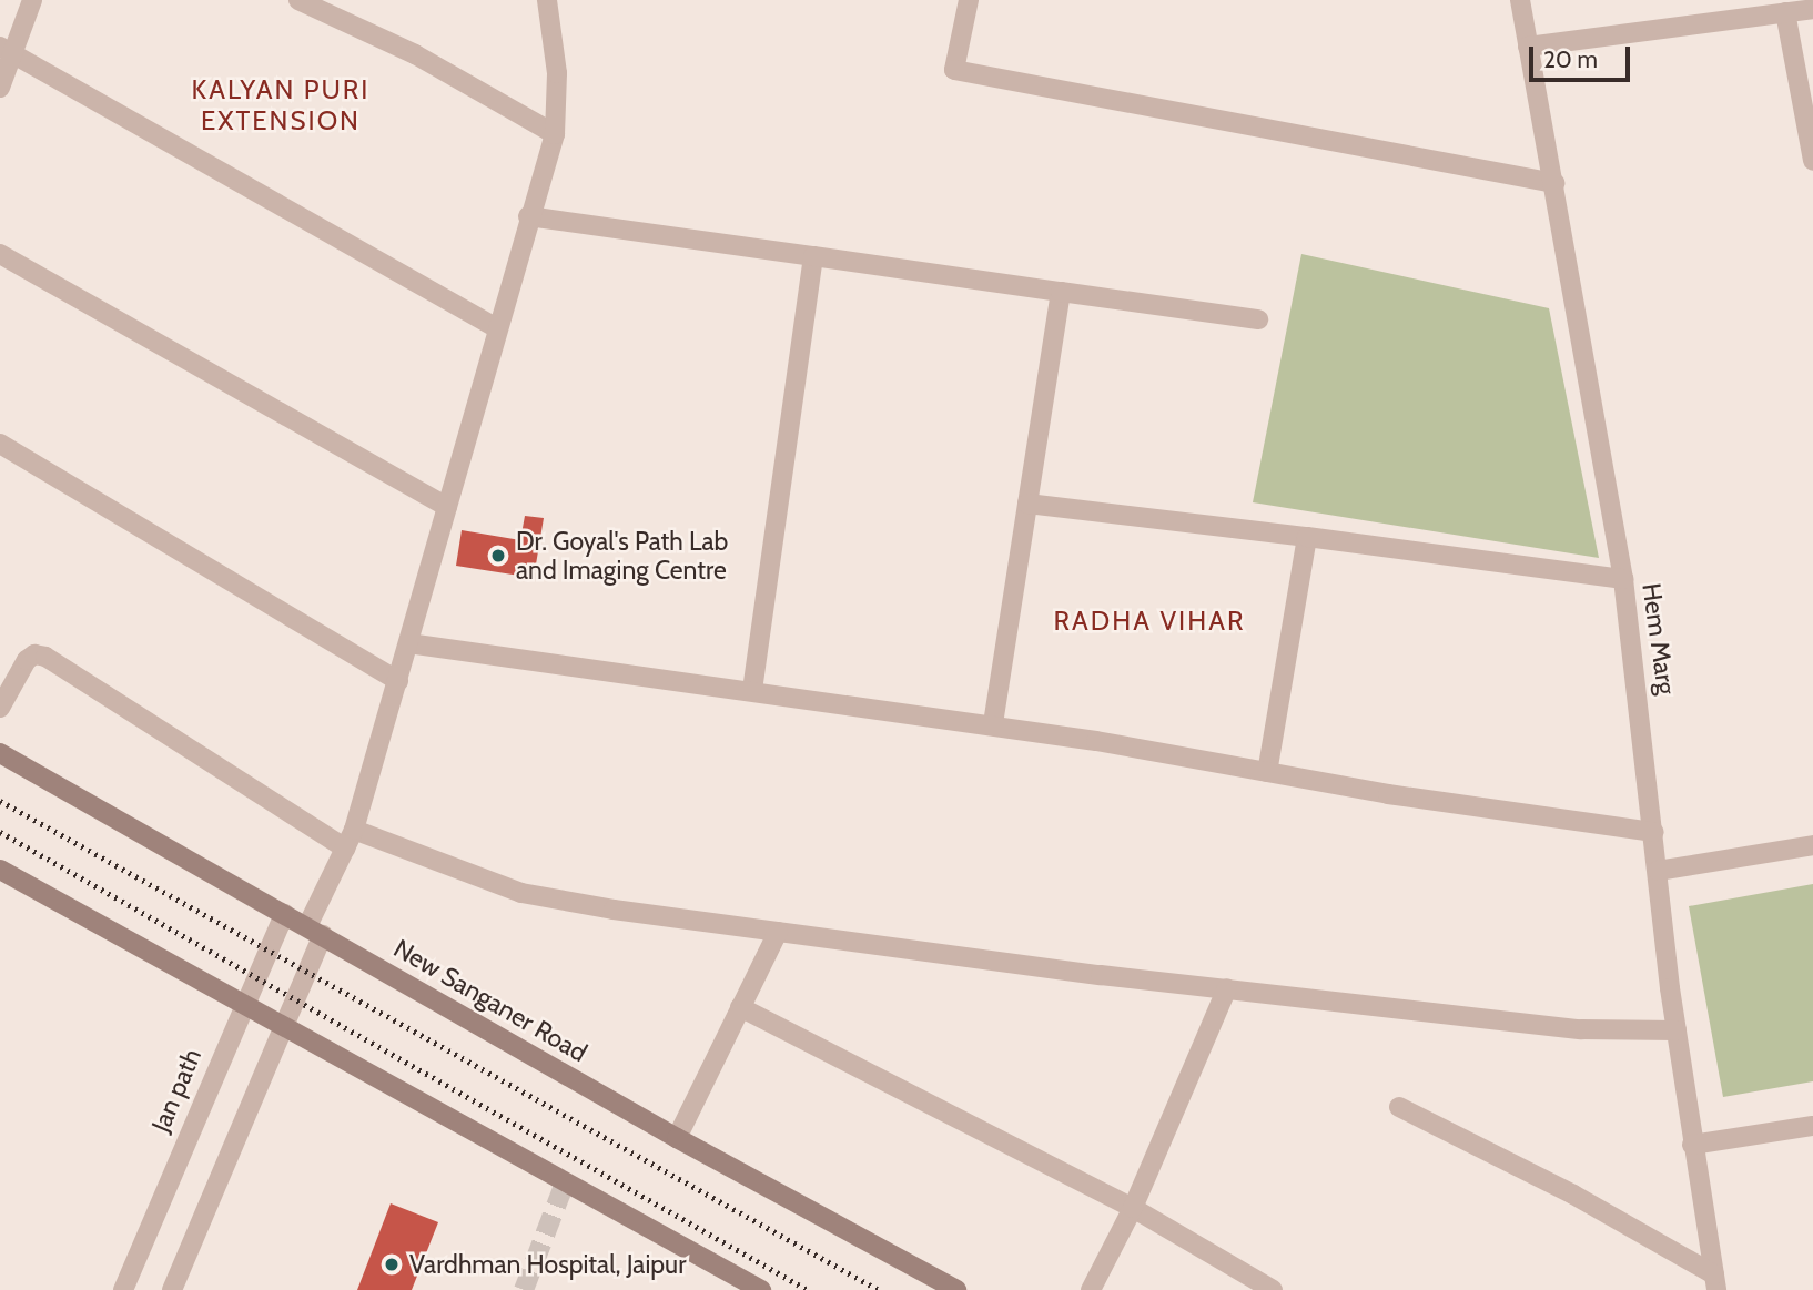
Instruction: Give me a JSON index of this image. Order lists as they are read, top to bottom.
{
  "streets": {
    "main road": ["New Sanganer Road"],
    "street": ["Hem Marg", "Jan path"]
  },
  "crossings": [
    ["New Sanganer Road", "Jan path"]
  ],
  "districts": ["KALYAN PURI EXTENSION", "RADHA VIHAR"],
  "places": ["Dr. Goyal's Path Lab and Imaging Centre", "Vardhman Hospital, Jaipur"],
  "scale_bar": "20 m"
}
